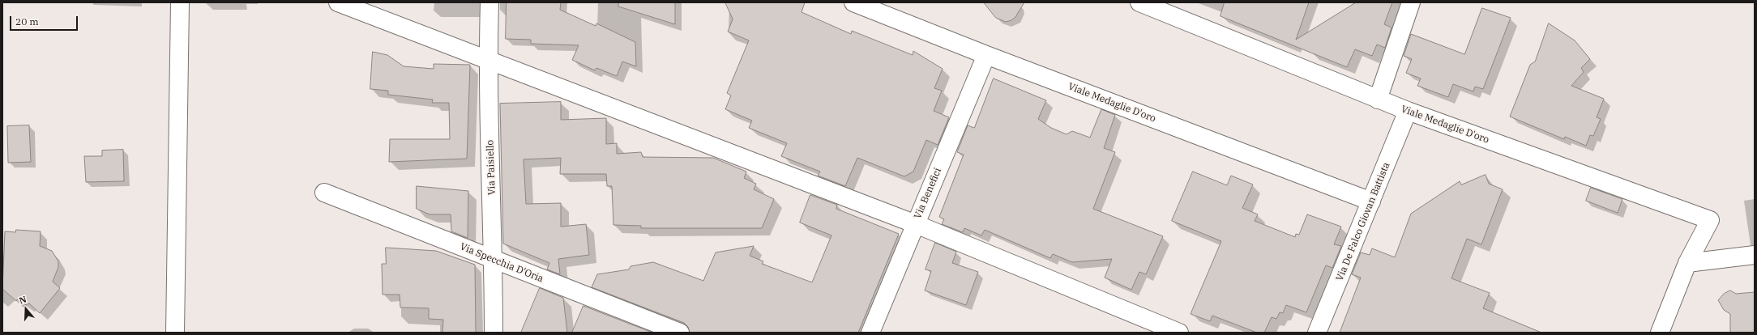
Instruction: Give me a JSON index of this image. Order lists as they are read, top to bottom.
{
  "streets": {
    "street": [
      "Viale Medaglie D'oro",
      "Via Paisiello",
      "Via Benefici",
      "Via De Falco Giovan Battista",
      "Via Specchia D'Oria"
    ]
  },
  "crossings": [
    ["Viale Medaglie D'oro", "Via Benefici"],
    ["Viale Medaglie D'oro", "Via De Falco Giovan Battista"],
    ["Via Paisiello", "Via Specchia D'Oria"]
  ],
  "scale_bar": "20 m",
  "north": "top"
}
